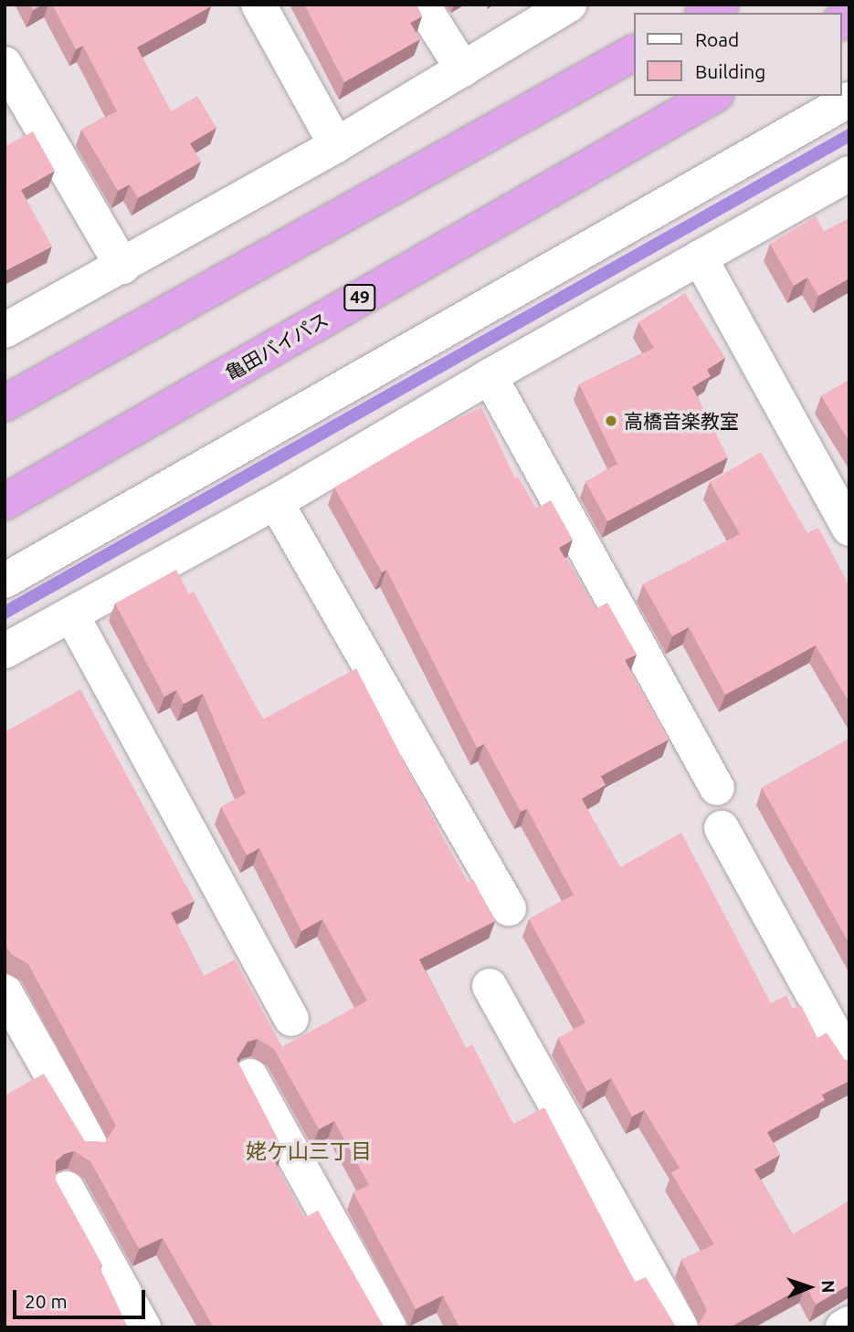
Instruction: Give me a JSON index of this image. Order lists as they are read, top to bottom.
{
  "streets": {
    "highway": ["49", "亀田バイパス"]
  },
  "districts": ["姥ケ山三丁目"],
  "places": ["高橋音楽教室"],
  "legend": ["Road", "Building"],
  "scale_bar": "20 m",
  "north": "right"
}
